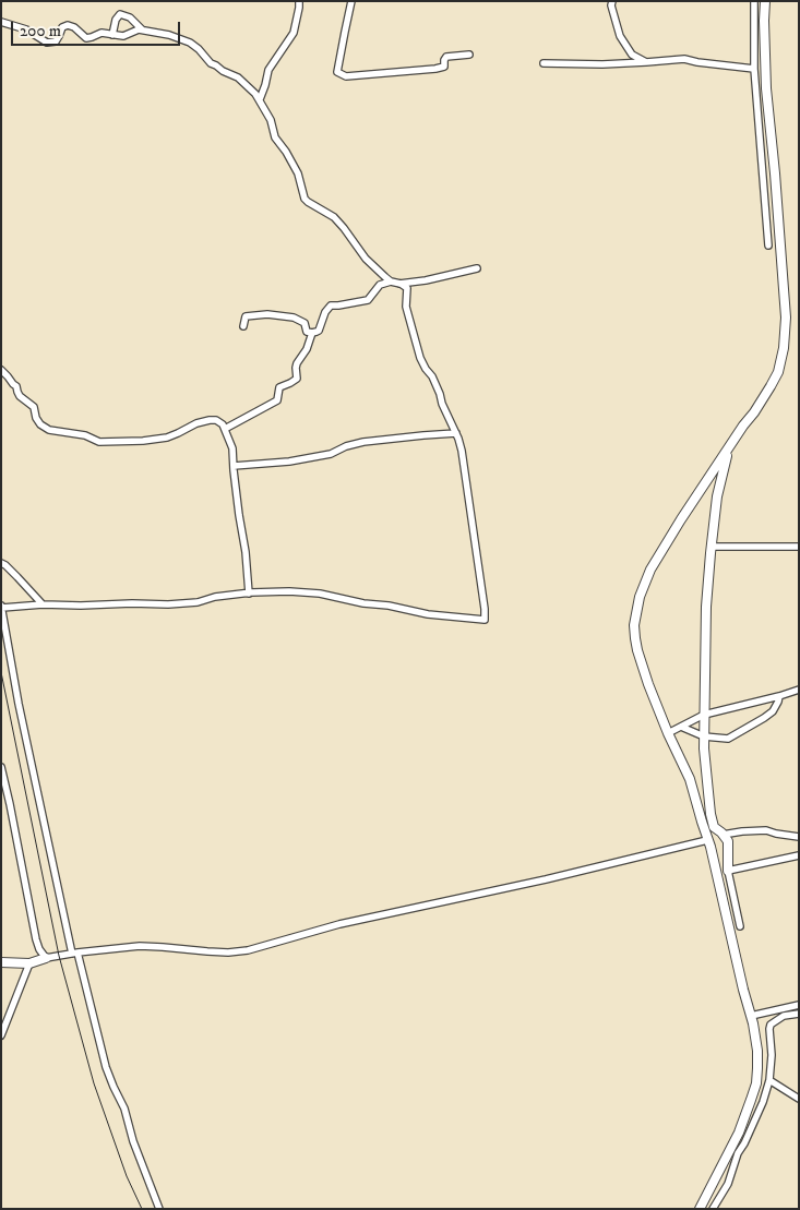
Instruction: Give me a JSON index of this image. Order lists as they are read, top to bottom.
{
  "scale_bar": "200 m"
}
